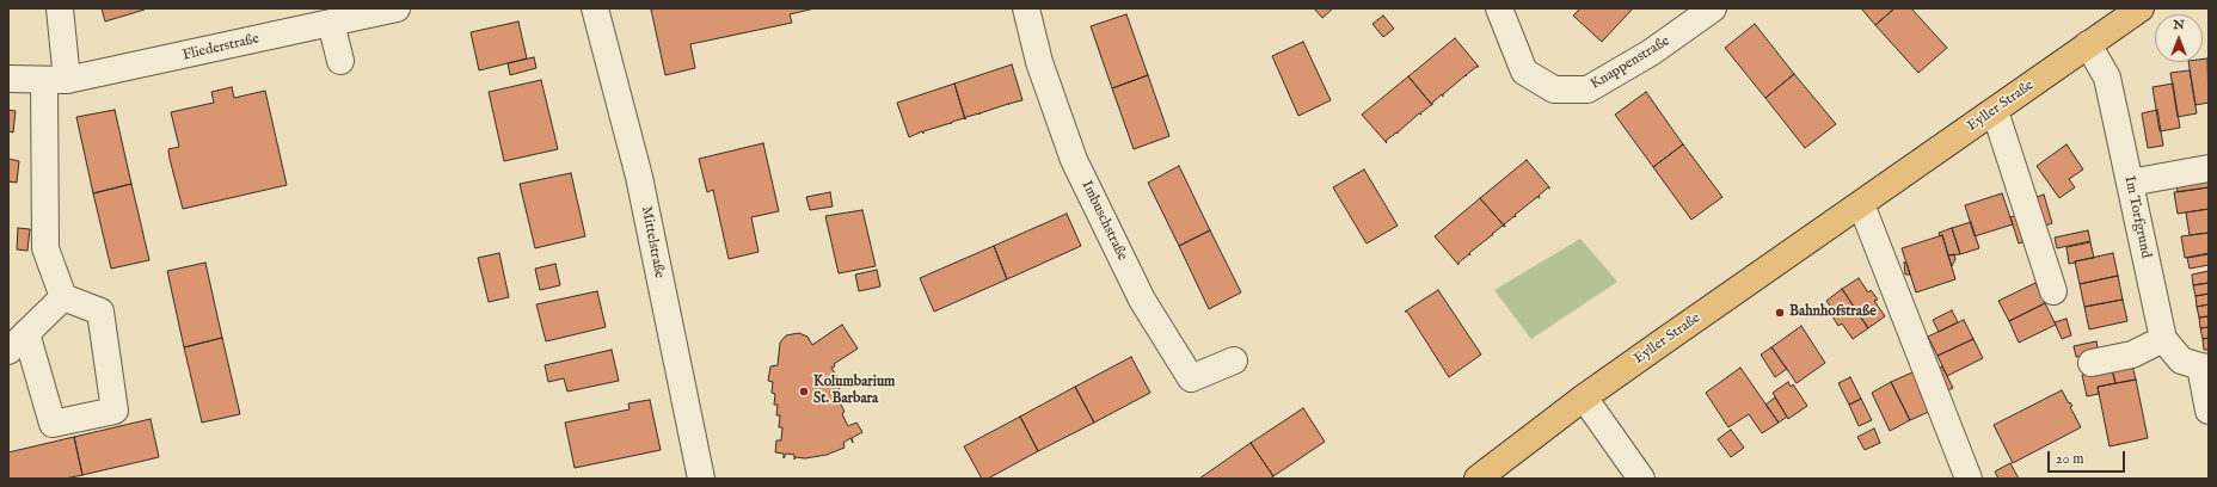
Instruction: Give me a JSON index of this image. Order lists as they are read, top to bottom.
{
  "streets": {
    "main road": ["Eyller Straße"],
    "street": [
      "Fliederstraße",
      "Knappenstraße",
      "Im Torfgrund",
      "Imbuschstraße",
      "Mittelstraße"
    ]
  },
  "crossings": [
    ["Eyller Straße", "Im Torfgrund"]
  ],
  "places": ["Bahnhofstraße", "Kolumbarium St. Barbara"],
  "scale_bar": "20 m",
  "north": "top"
}
